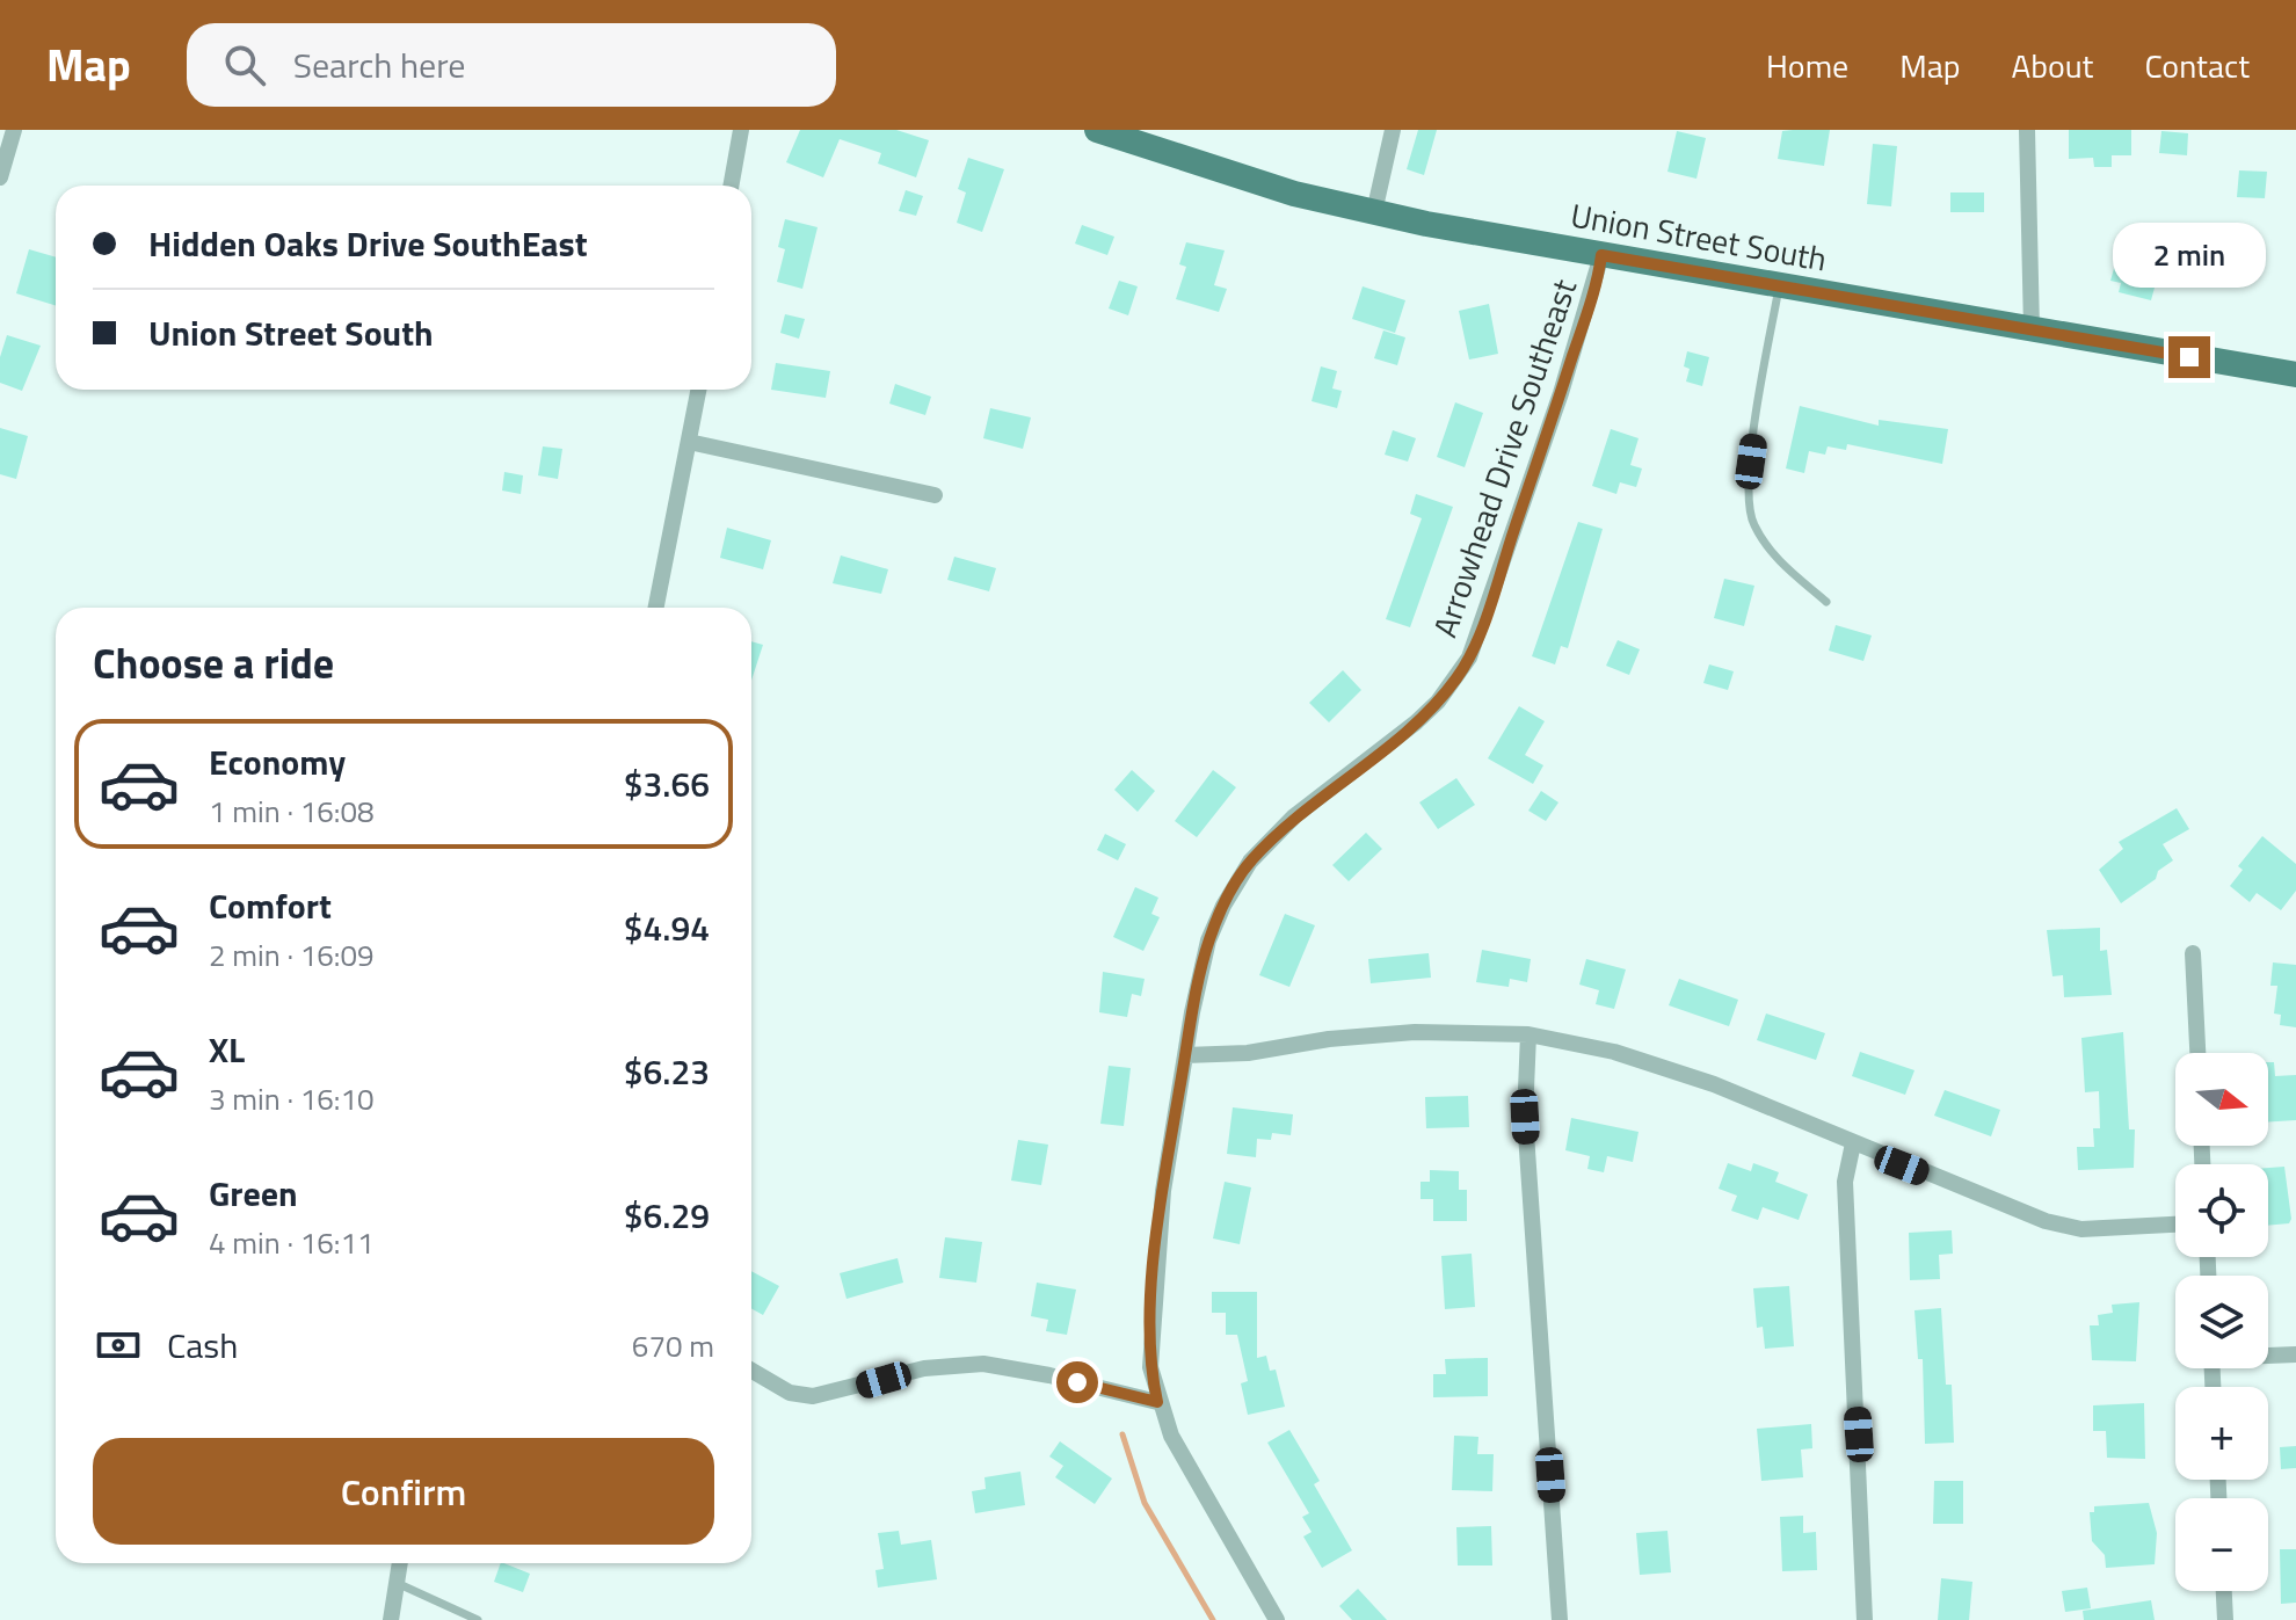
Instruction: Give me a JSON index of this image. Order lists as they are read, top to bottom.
{
  "streets": {
    "main road": ["Union Street South"],
    "street": ["Arrowhead Drive Southeast"]
  },
  "crossings": [
    ["Union Street South", "Arrowhead Drive Southeast"]
  ],
  "north": "right",
  "page": {
    "header": "Map",
    "search": "Search here",
    "nav": [
      "Home",
      "Map",
      "About",
      "Contact"
    ],
    "banner": ["Hidden Oaks Drive SouthEast", "Union Street South"],
    "bubble": "2 min",
    "heading": "Choose a ride",
    "list": [
      {
        "name": "Economy",
        "note": "1 min · 16:08",
        "value": "$3.66"
      },
      {
        "name": "Comfort",
        "note": "2 min · 16:09",
        "value": "$4.94"
      },
      {
        "name": "XL",
        "note": "3 min · 16:10",
        "value": "$6.23"
      },
      {
        "name": "Green",
        "note": "4 min · 16:11",
        "value": "$6.29"
      }
    ],
    "map_buttons": ["+", "−"],
    "pay": ["Cash", "670 m"],
    "buttons": "Confirm"
  }
}
